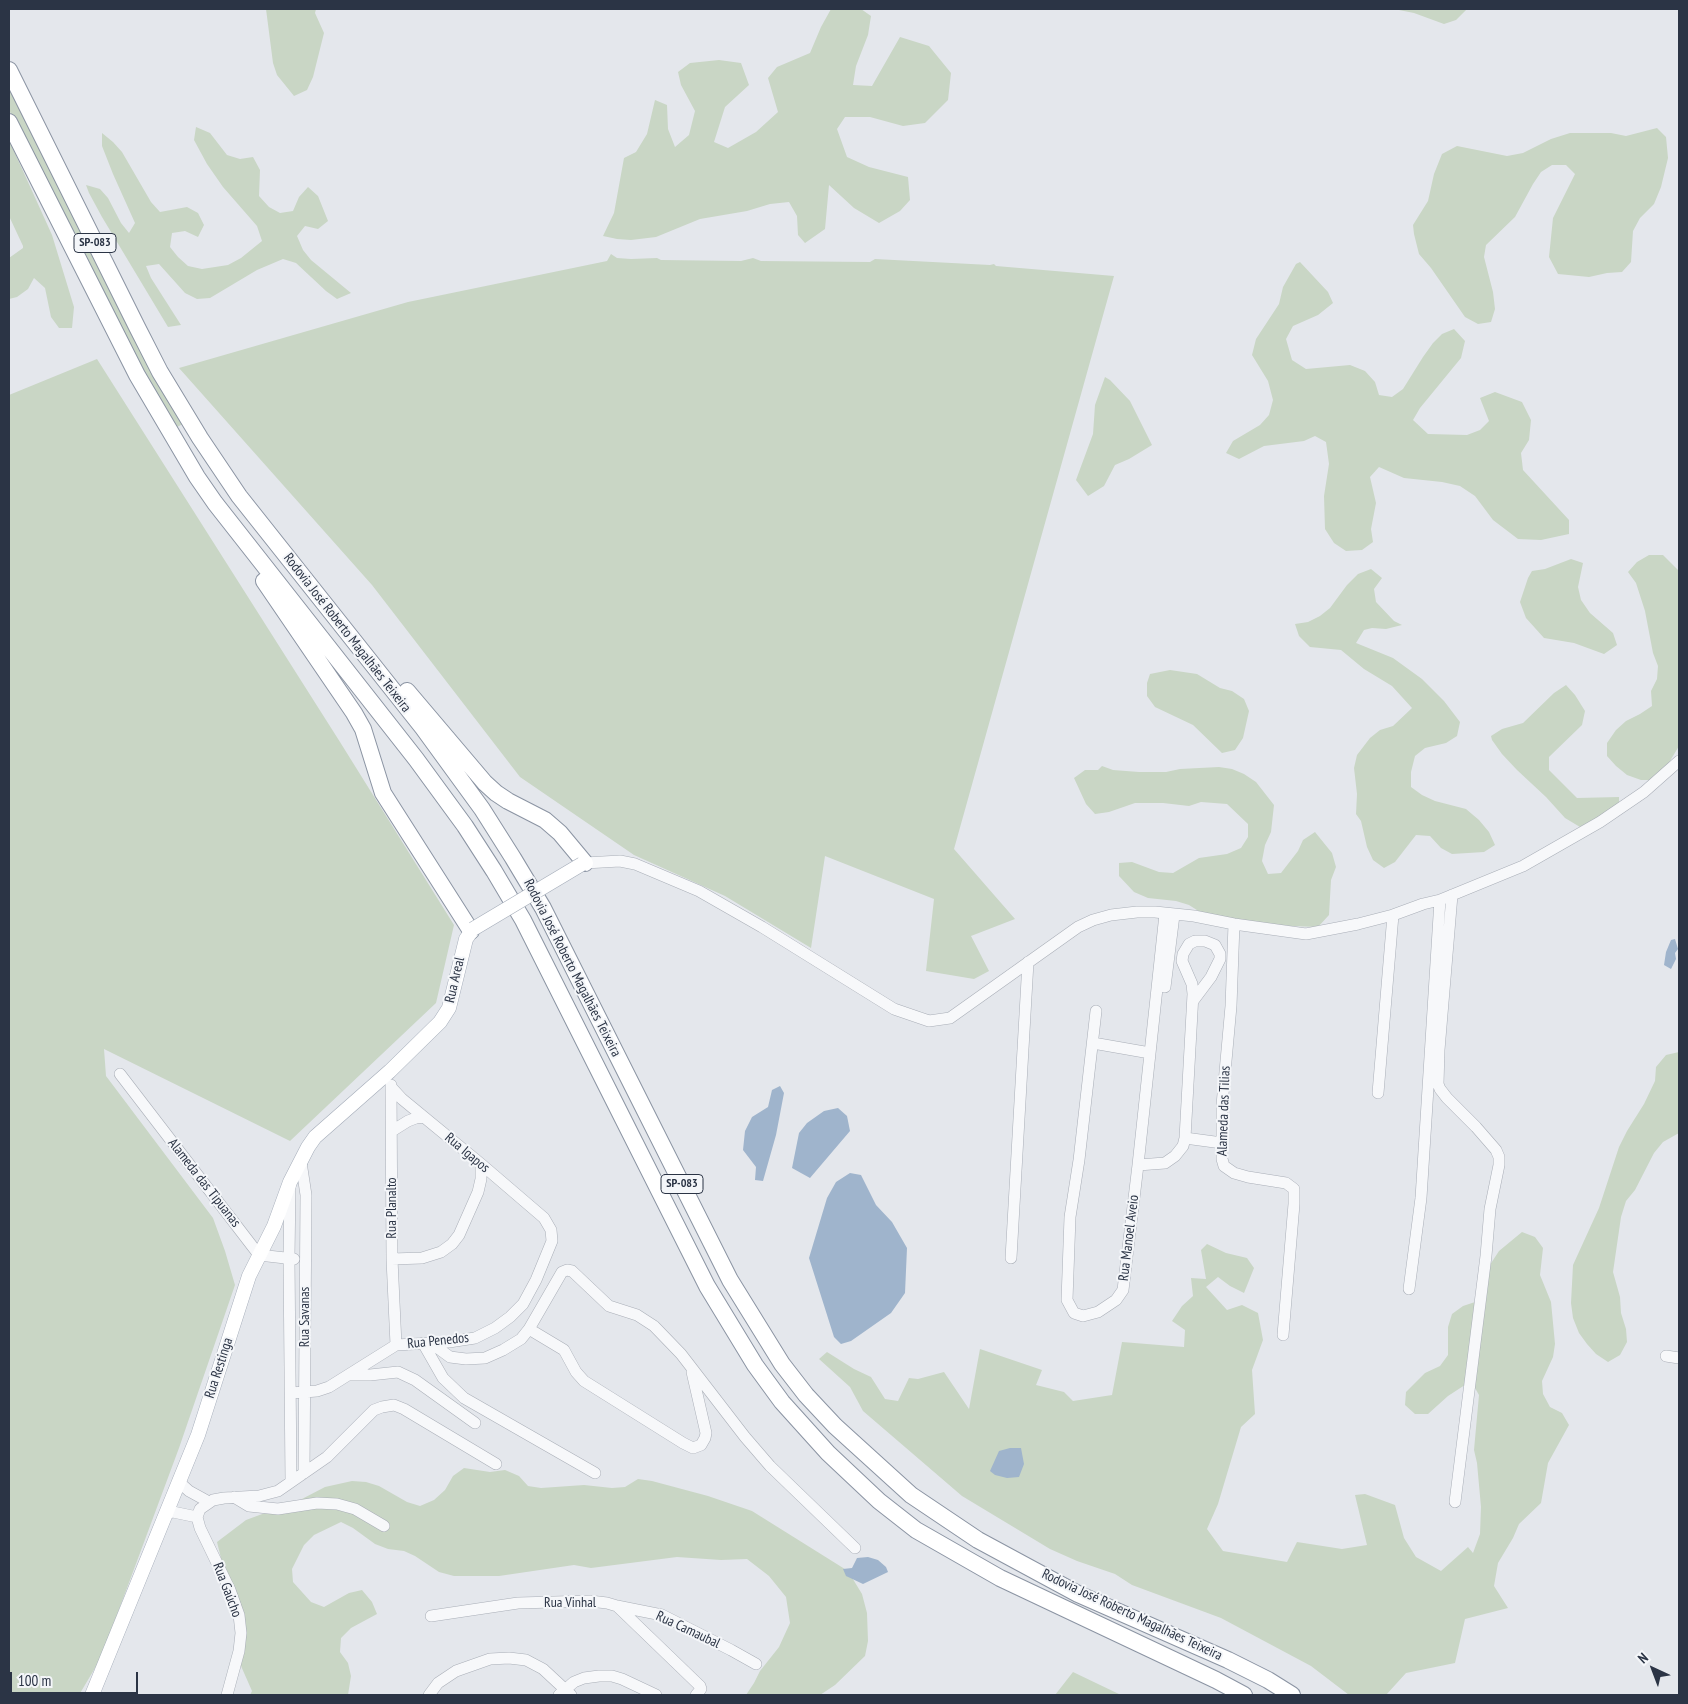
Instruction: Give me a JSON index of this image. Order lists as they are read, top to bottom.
{
  "streets": {
    "highway": ["SP-083", "Rodovia José Roberto Magalhães Teixeira"],
    "main road": ["Rua Areal", "Rua Restinga"],
    "street": [
      "Alameda das Tilias",
      "Rua Igapos",
      "Alameda das Tipuanas",
      "Rua Planalto",
      "Rua Manoel Aveio",
      "Rua Savanas",
      "Rua Penedos",
      "Rua Gaúcho",
      "Rua Vinhal",
      "Rua Camaubal"
    ]
  },
  "crossings": [
    ["Rua Areal", "Rua Planalto"],
    ["Rua Areal", "Rua Restinga"],
    ["Rua Igapos", "Rua Planalto"],
    ["Rua Igapos", "Rua Penedos"],
    ["Alameda das Tipuanas", "Rua Restinga"],
    ["Rua Planalto", "Rua Penedos"],
    ["Rua Planalto", "Rua Restinga"],
    ["Rua Savanas", "Rua Penedos"],
    ["Rua Savanas", "Rua Restinga"],
    ["Rua Vinhal", "Rua Camaubal"]
  ],
  "scale_bar": "100 m",
  "north": "top left"
}
